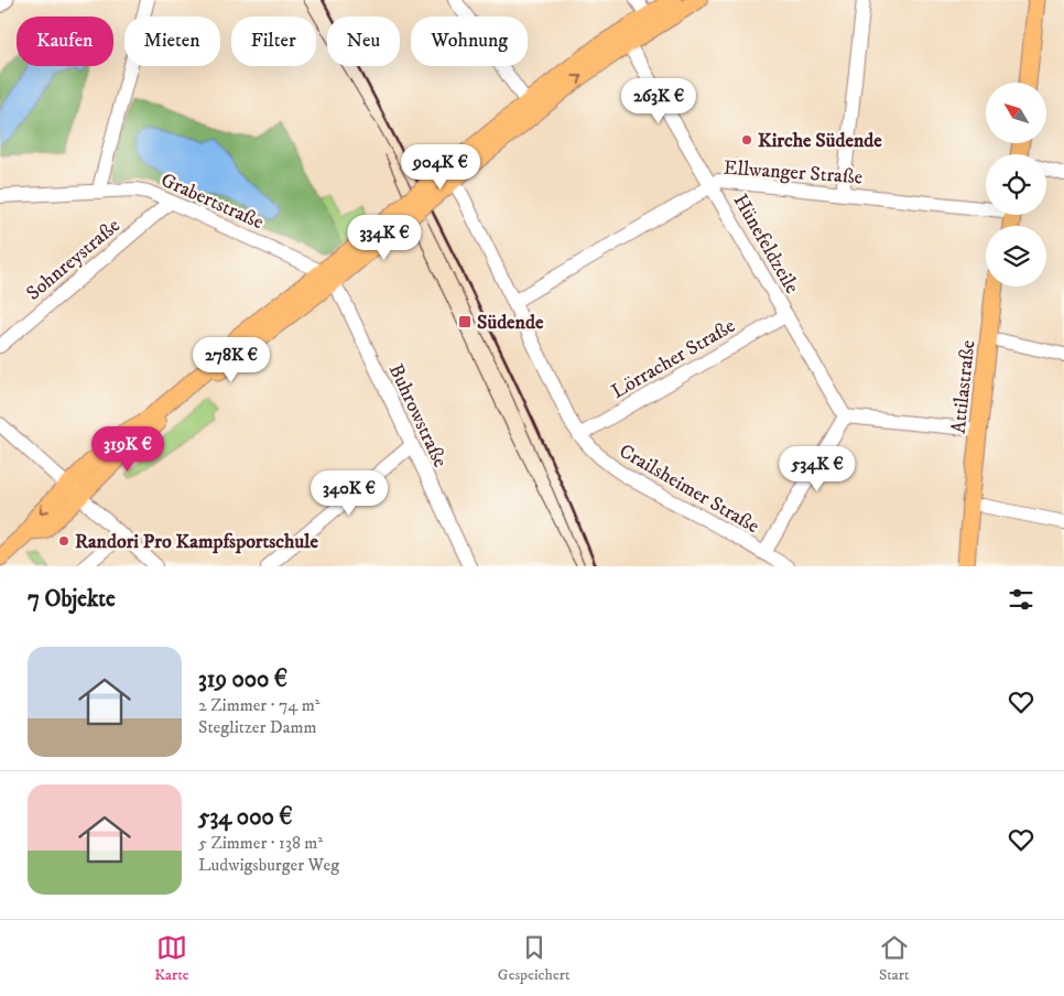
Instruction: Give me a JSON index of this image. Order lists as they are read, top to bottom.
{
  "streets": {
    "main road": ["Attilastraße"],
    "street": [
      "Ellwanger Straße",
      "Grabertstraße",
      "Hünefeldzeile",
      "Sohnreystraße",
      "Lörracher Straße",
      "Buhrowstraße",
      "Crailsheimer Straße"
    ]
  },
  "crossings": [
    ["Ellwanger Straße", "Hünefeldzeile"],
    ["Ellwanger Straße", "Crailsheimer Straße"],
    ["Grabertstraße", "Sohnreystraße"],
    ["Grabertstraße", "Buhrowstraße"],
    ["Hünefeldzeile", "Lörracher Straße"],
    ["Lörracher Straße", "Crailsheimer Straße"]
  ],
  "places": {
    "other": ["Kirche Südende", "Randori Pro Kampfsportschule"],
    "transit": ["Südende"]
  },
  "north": "top left",
  "page": {
    "chip": [
      "Kaufen",
      "Mieten",
      "Filter",
      "Neu",
      "Wohnung"
    ],
    "price": [
      "263K €",
      "904K €",
      "334K €",
      "278K €",
      "319K €",
      "534K €",
      "340K €"
    ],
    "heading": "7 Objekte",
    "list": [
      {
        "name": "319 000 €",
        "note": "2 Zimmer · 74 m² · Steglitzer Damm"
      },
      {
        "name": "534 000 €",
        "note": "5 Zimmer · 138 m² · Ludwigsburger Weg"
      }
    ],
    "tabs": ["Karte", "Gespeichert", "Start"]
  }
}
